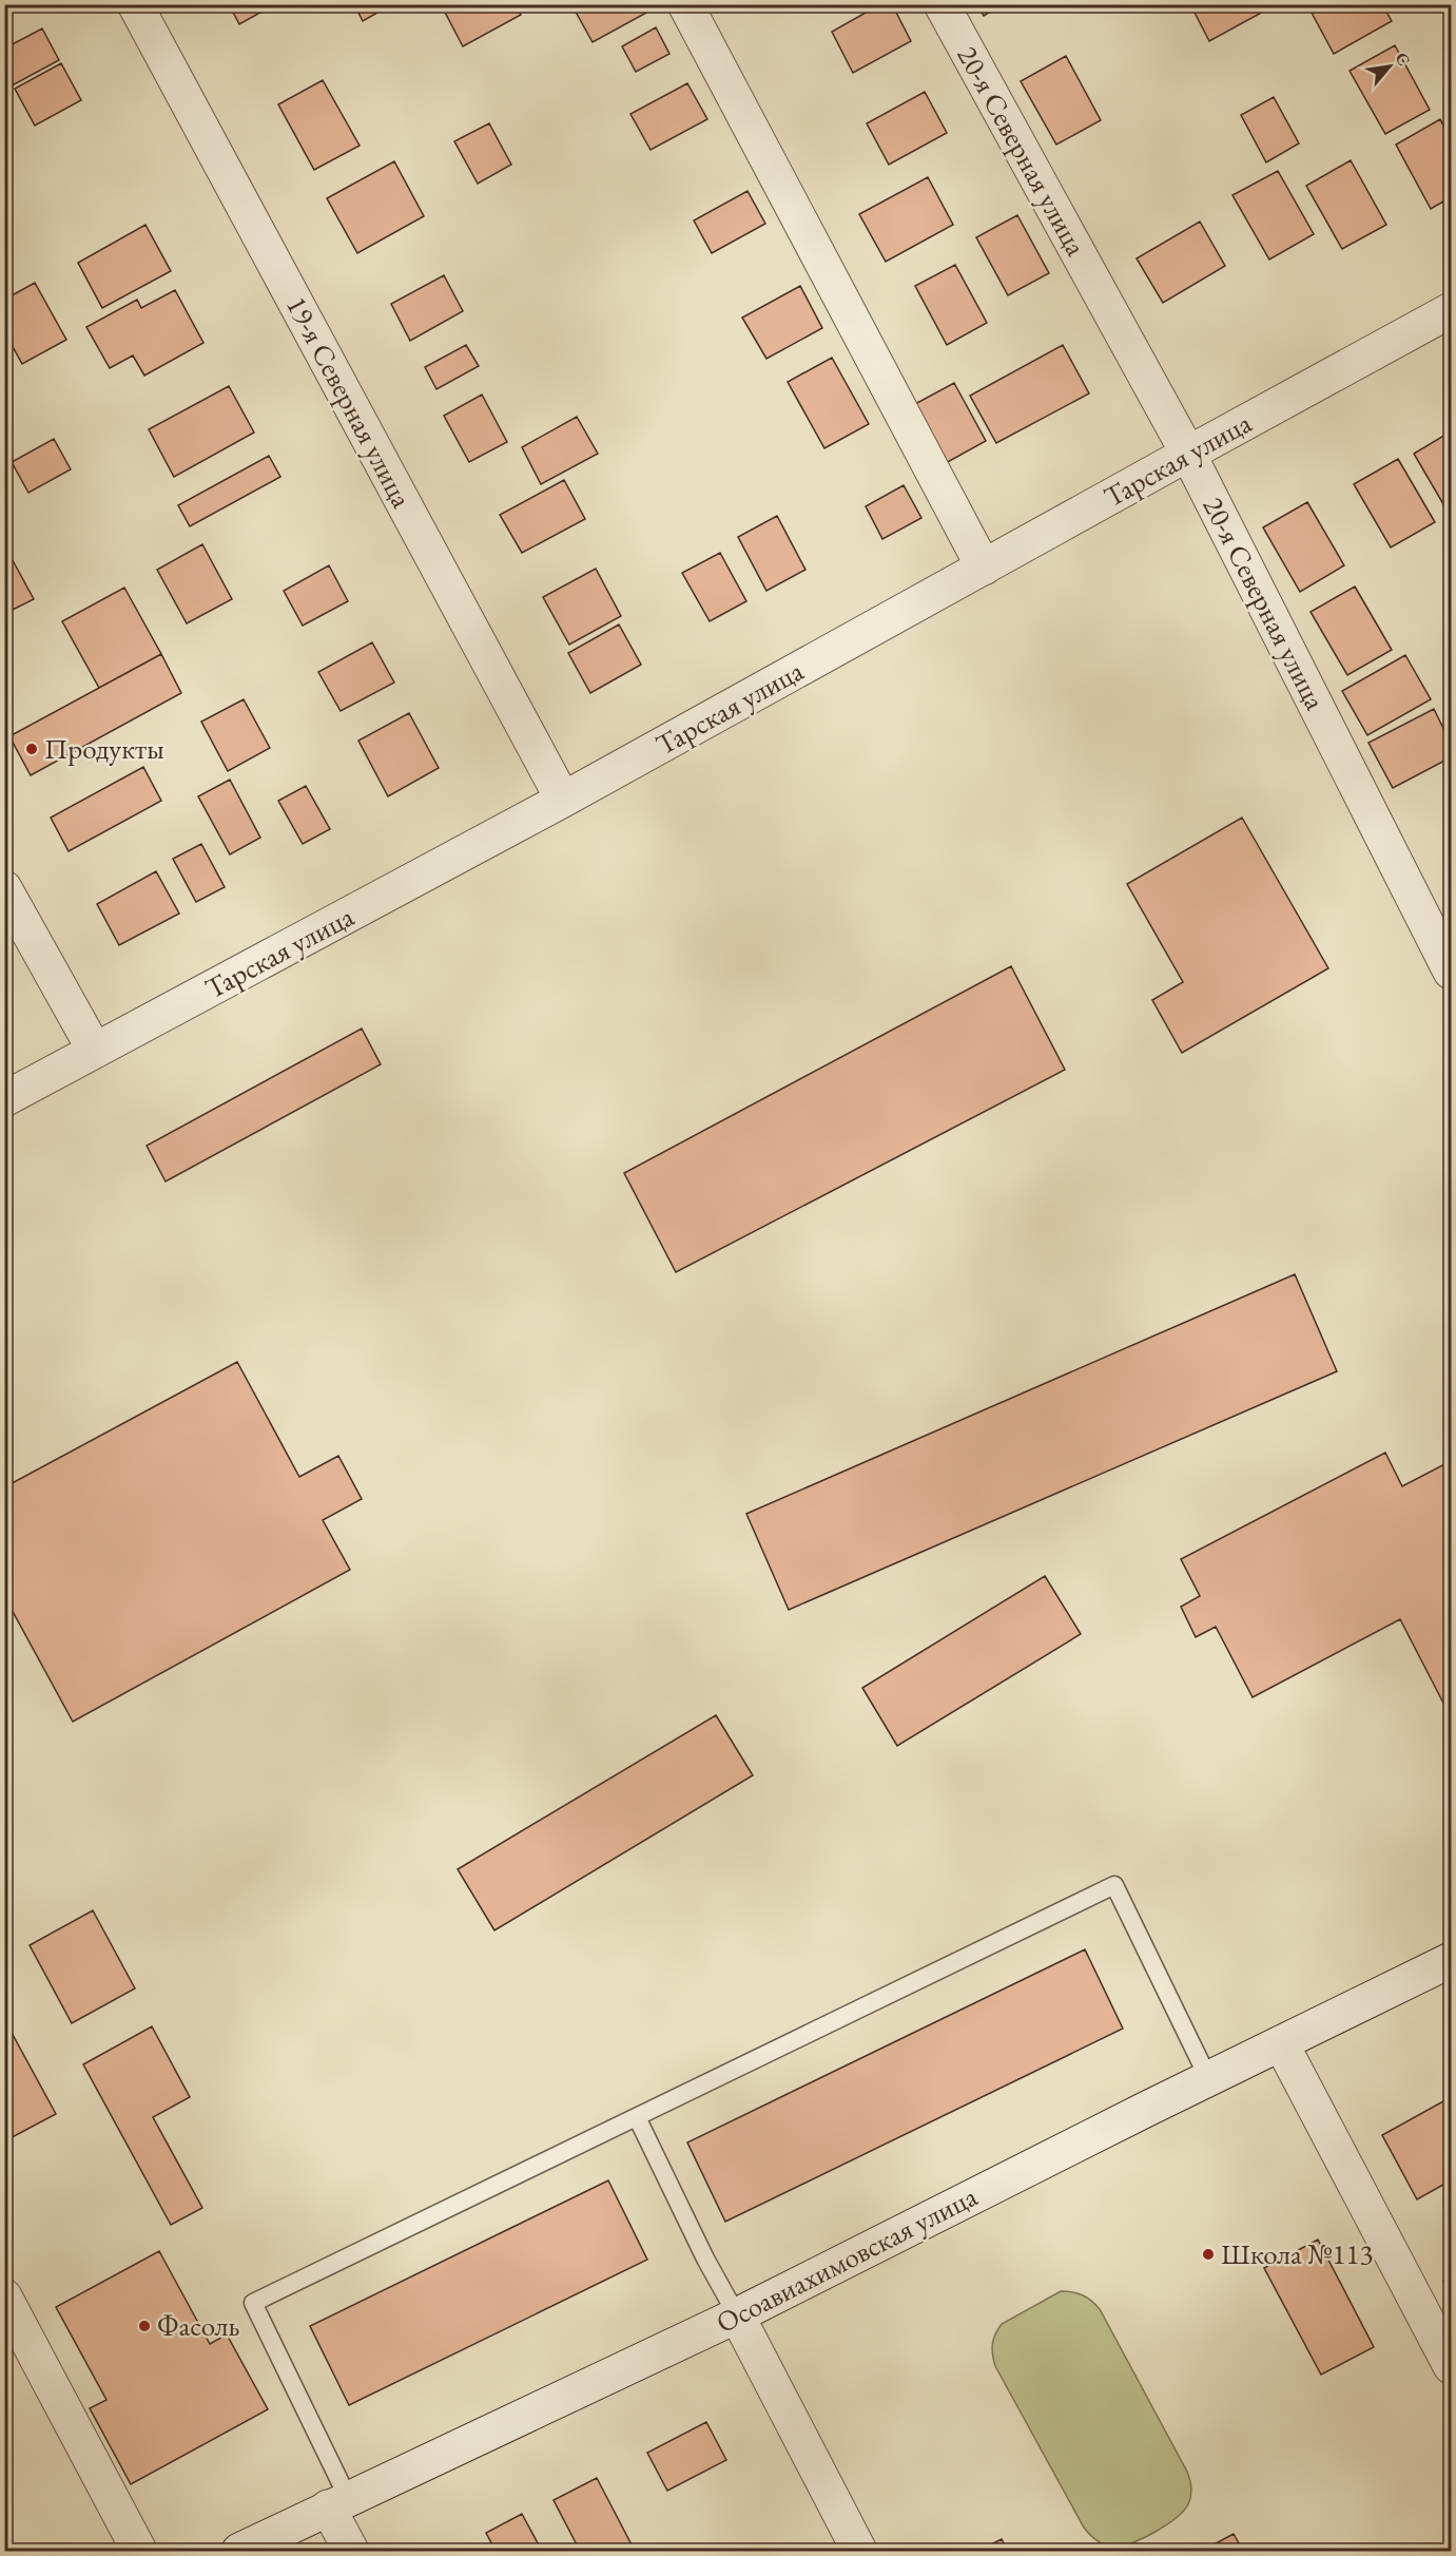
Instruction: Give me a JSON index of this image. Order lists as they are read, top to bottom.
{
  "streets": {
    "street": [
      "20-я Северная улица",
      "19-я Северная улица",
      "Тарская улица",
      "Осоавиахимовская улица"
    ]
  },
  "crossings": [
    ["20-я Северная улица", "Тарская улица"],
    ["19-я Северная улица", "Тарская улица"]
  ],
  "places": ["Продукты", "Школа №113", "Фасоль"],
  "north": "top right"
}
